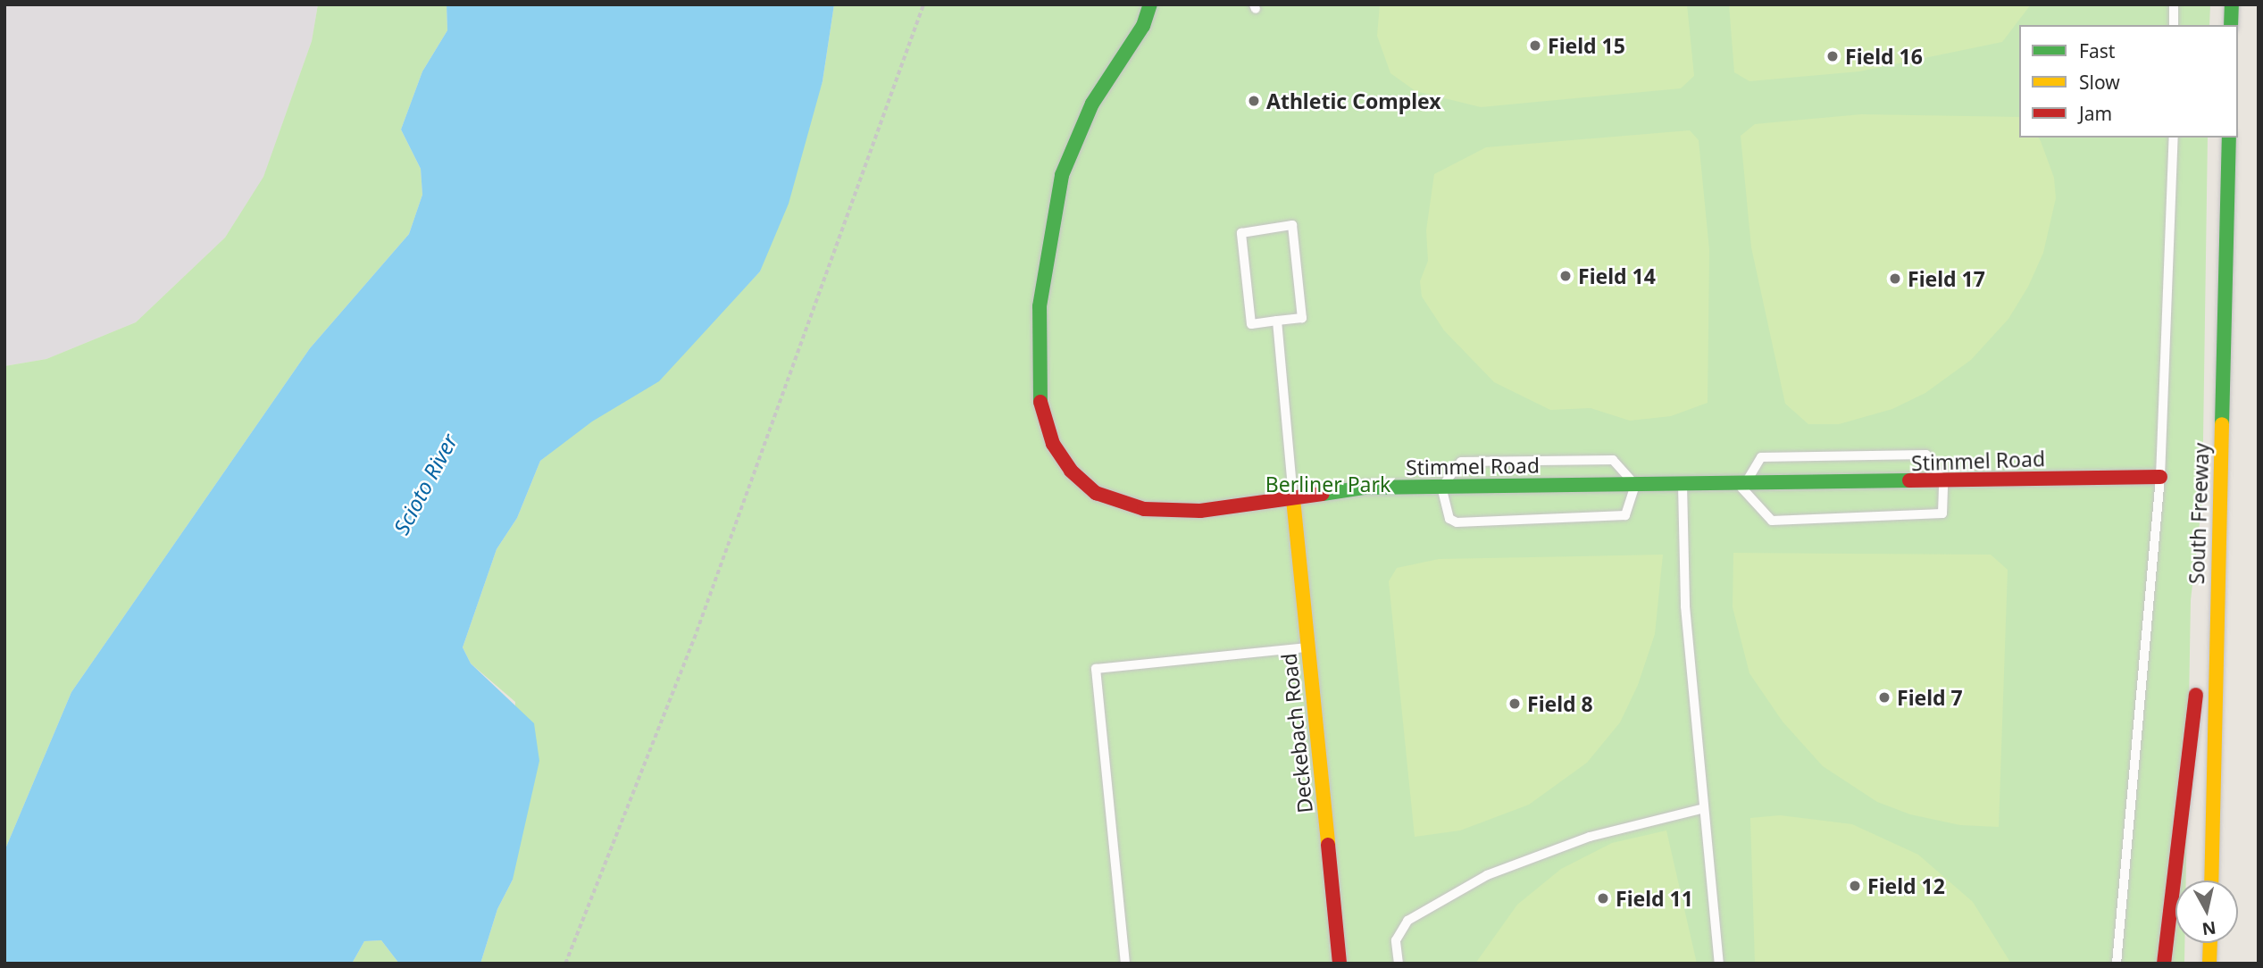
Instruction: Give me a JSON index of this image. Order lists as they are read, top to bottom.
{
  "streets": {
    "main road": ["Stimmel Road", "South Freeway", "Deckebach Road"]
  },
  "crossings": [
    ["Stimmel Road", "Deckebach Road"]
  ],
  "water": ["Scioto River"],
  "parks": ["Berliner Park"],
  "places": [
    "Field 15",
    "Field 16",
    "Athletic Complex",
    "Field 14",
    "Field 17",
    "Field 7",
    "Field 8",
    "Field 12",
    "Field 11"
  ],
  "legend": ["Fast", "Slow", "Jam"],
  "north": "bottom"
}
